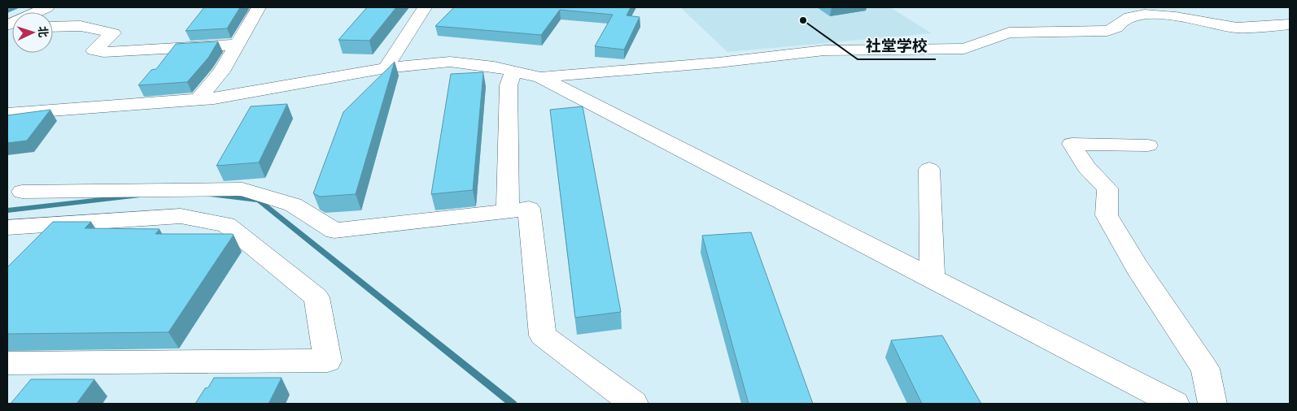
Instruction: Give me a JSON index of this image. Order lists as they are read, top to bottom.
{
  "places": ["社堂学校"],
  "north": "right"
}
